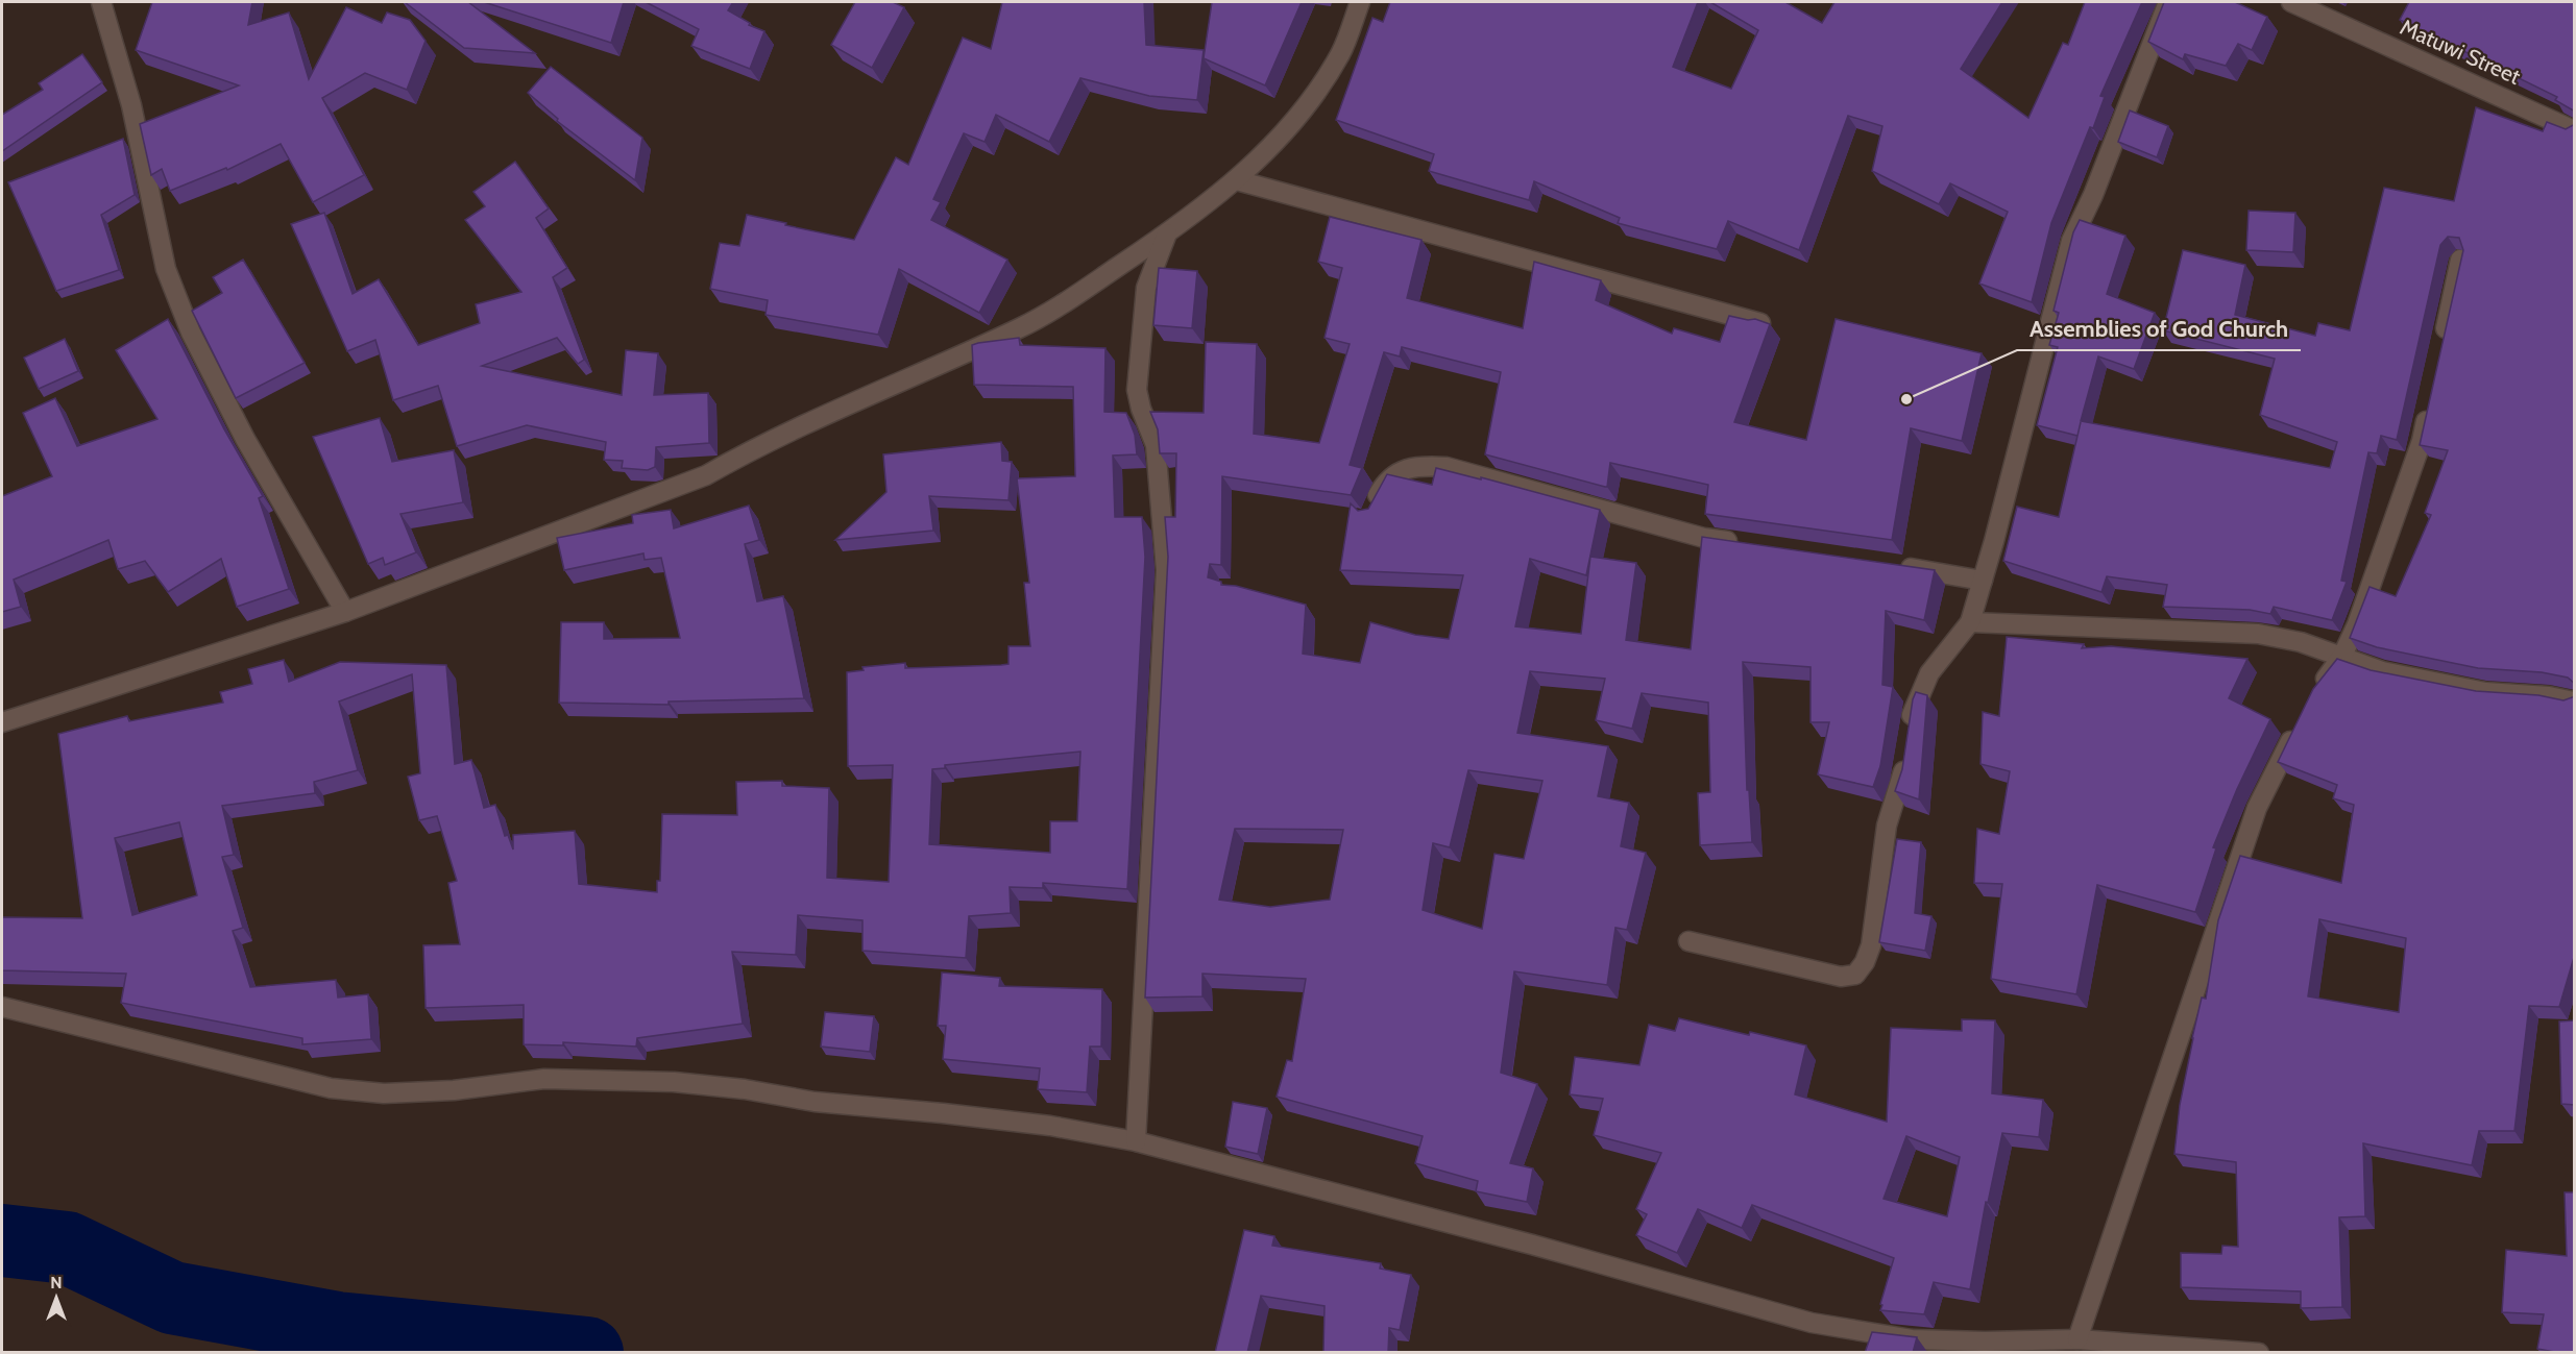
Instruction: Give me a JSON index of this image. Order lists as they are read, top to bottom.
{
  "streets": {
    "street": ["Matuwi Street"]
  },
  "places": ["Assemblies of God Church"],
  "north": "top"
}
